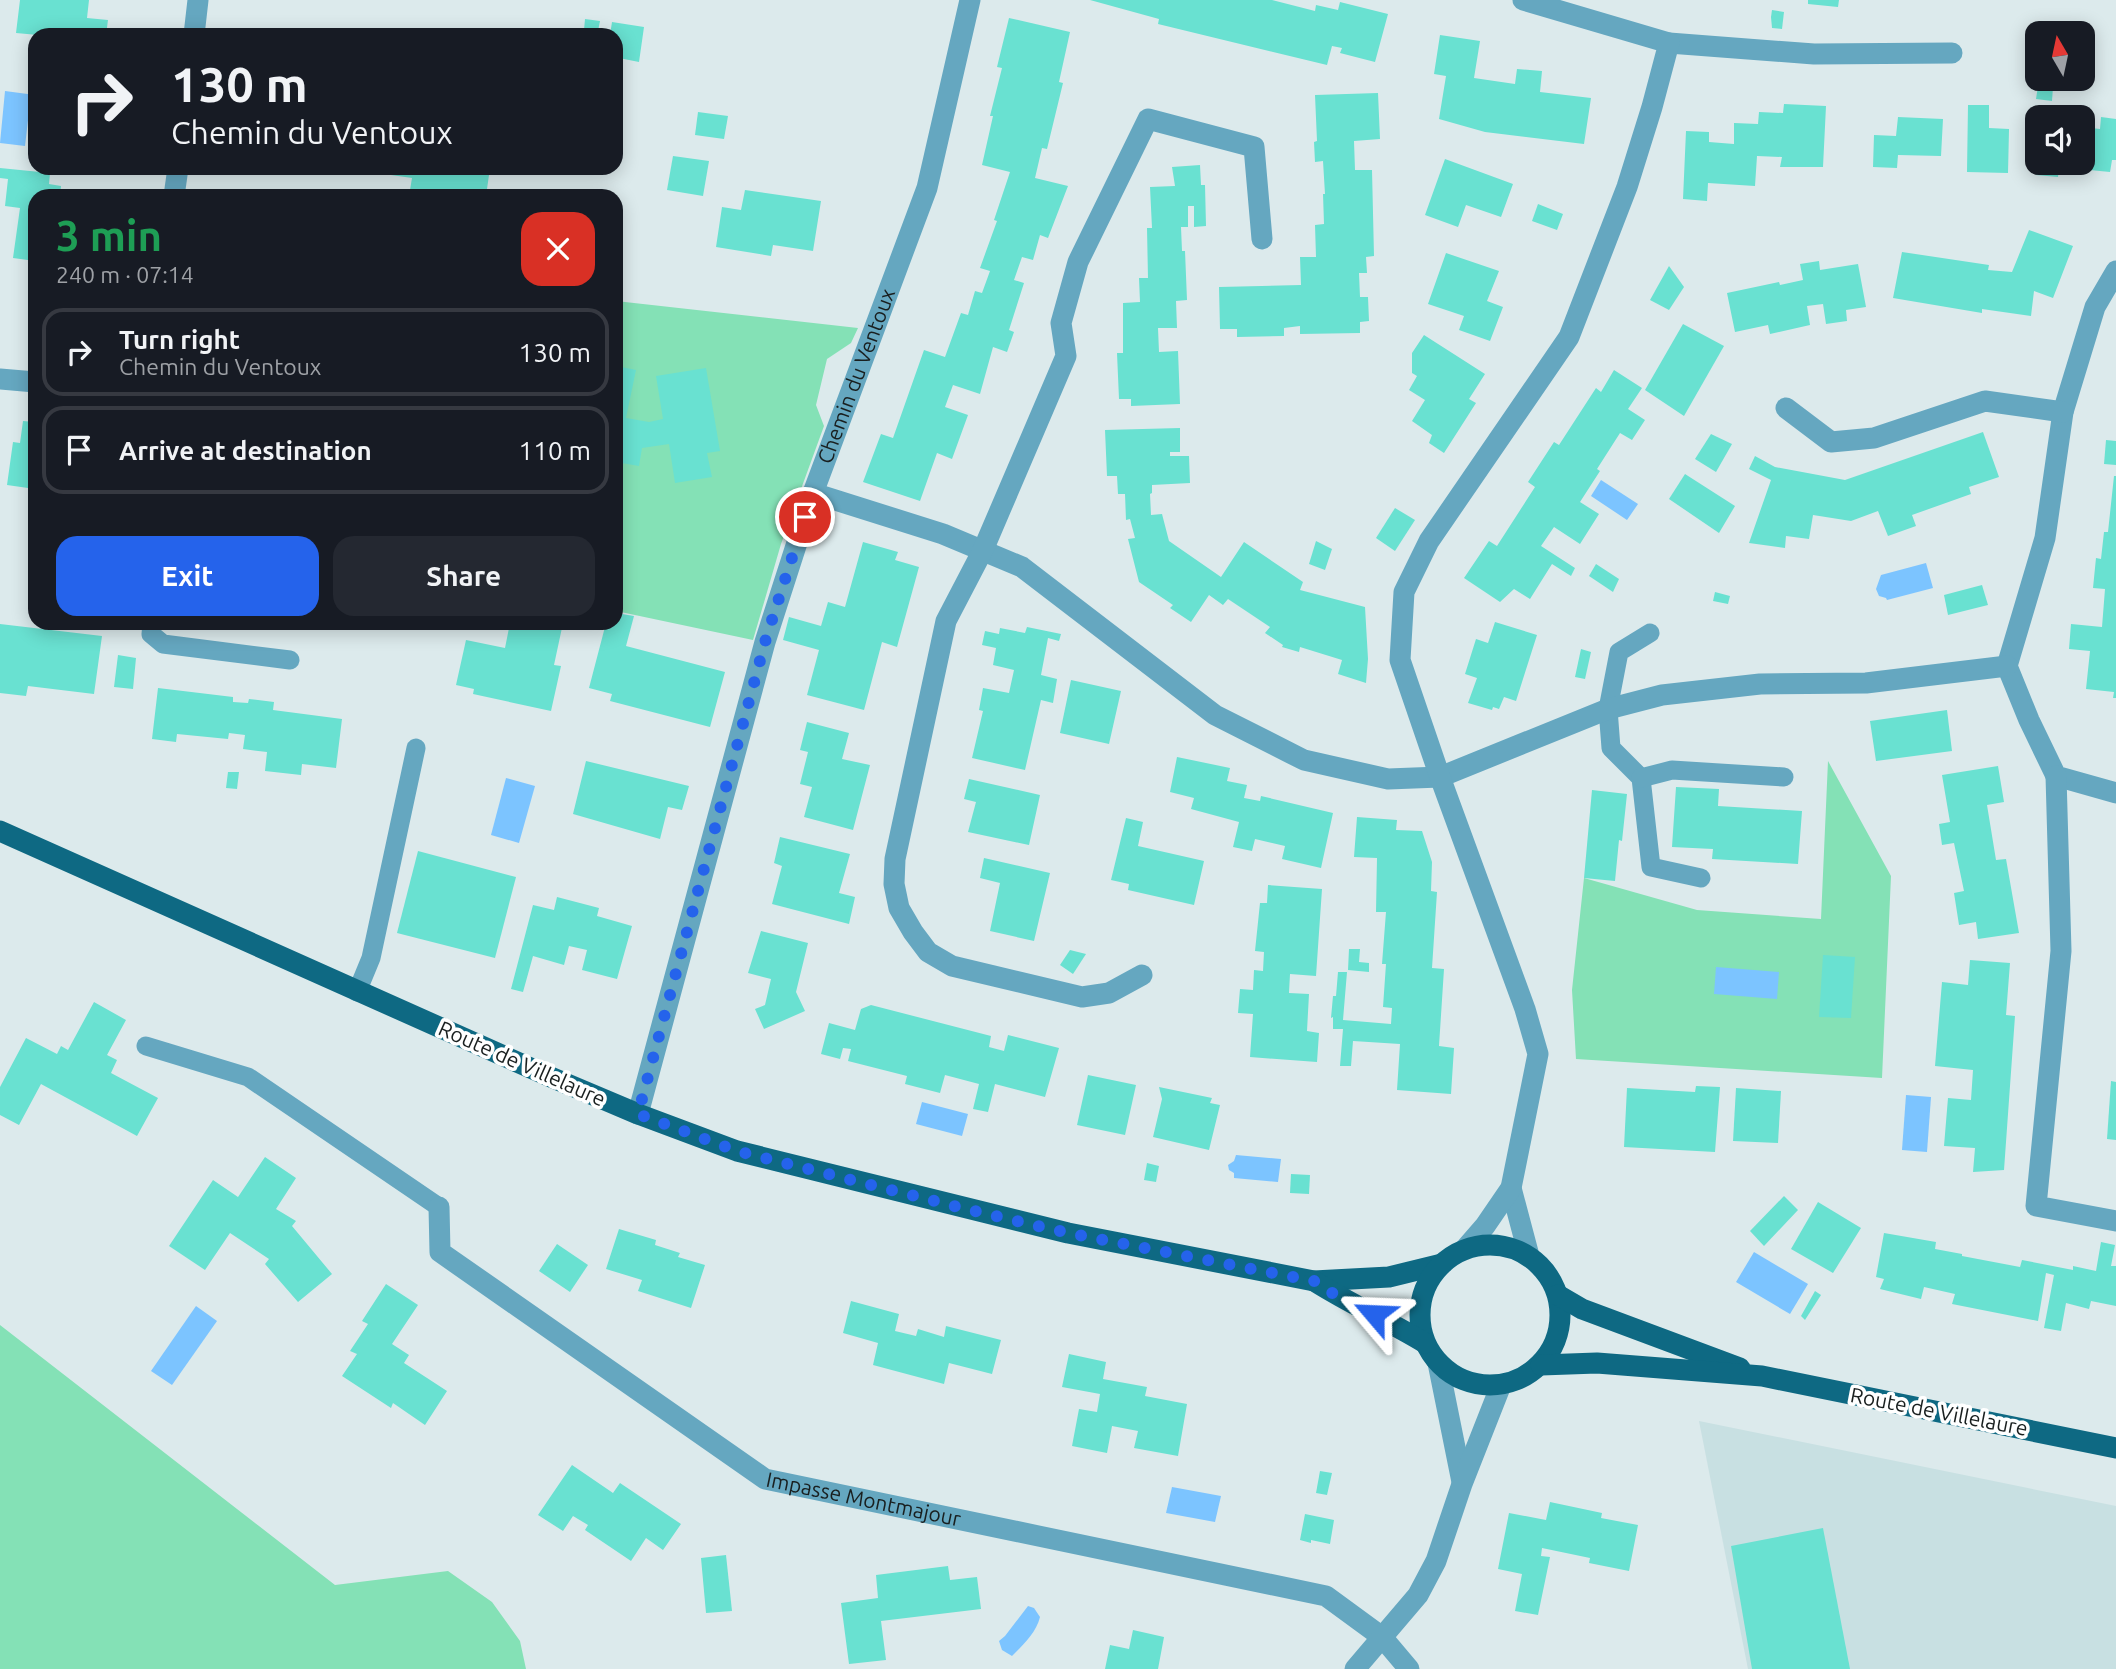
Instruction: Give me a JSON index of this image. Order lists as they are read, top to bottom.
{
  "streets": {
    "main road": ["Route de Villelaure"],
    "street": ["Chemin du Ventoux", "Impasse Montmajour"]
  },
  "crossings": [
    ["Chemin du Ventoux", "Route de Villelaure"]
  ],
  "north": "top",
  "page": {
    "turn": ["130 m", "Chemin du Ventoux"],
    "heading": ["3 min", "240 m · 07:14"],
    "list": [
      {
        "name": "Turn right",
        "note": "Chemin du Ventoux",
        "value": "130 m"
      },
      {
        "name": "Arrive at destination",
        "value": "110 m"
      }
    ],
    "buttons": ["Exit", "Share"]
  }
}
